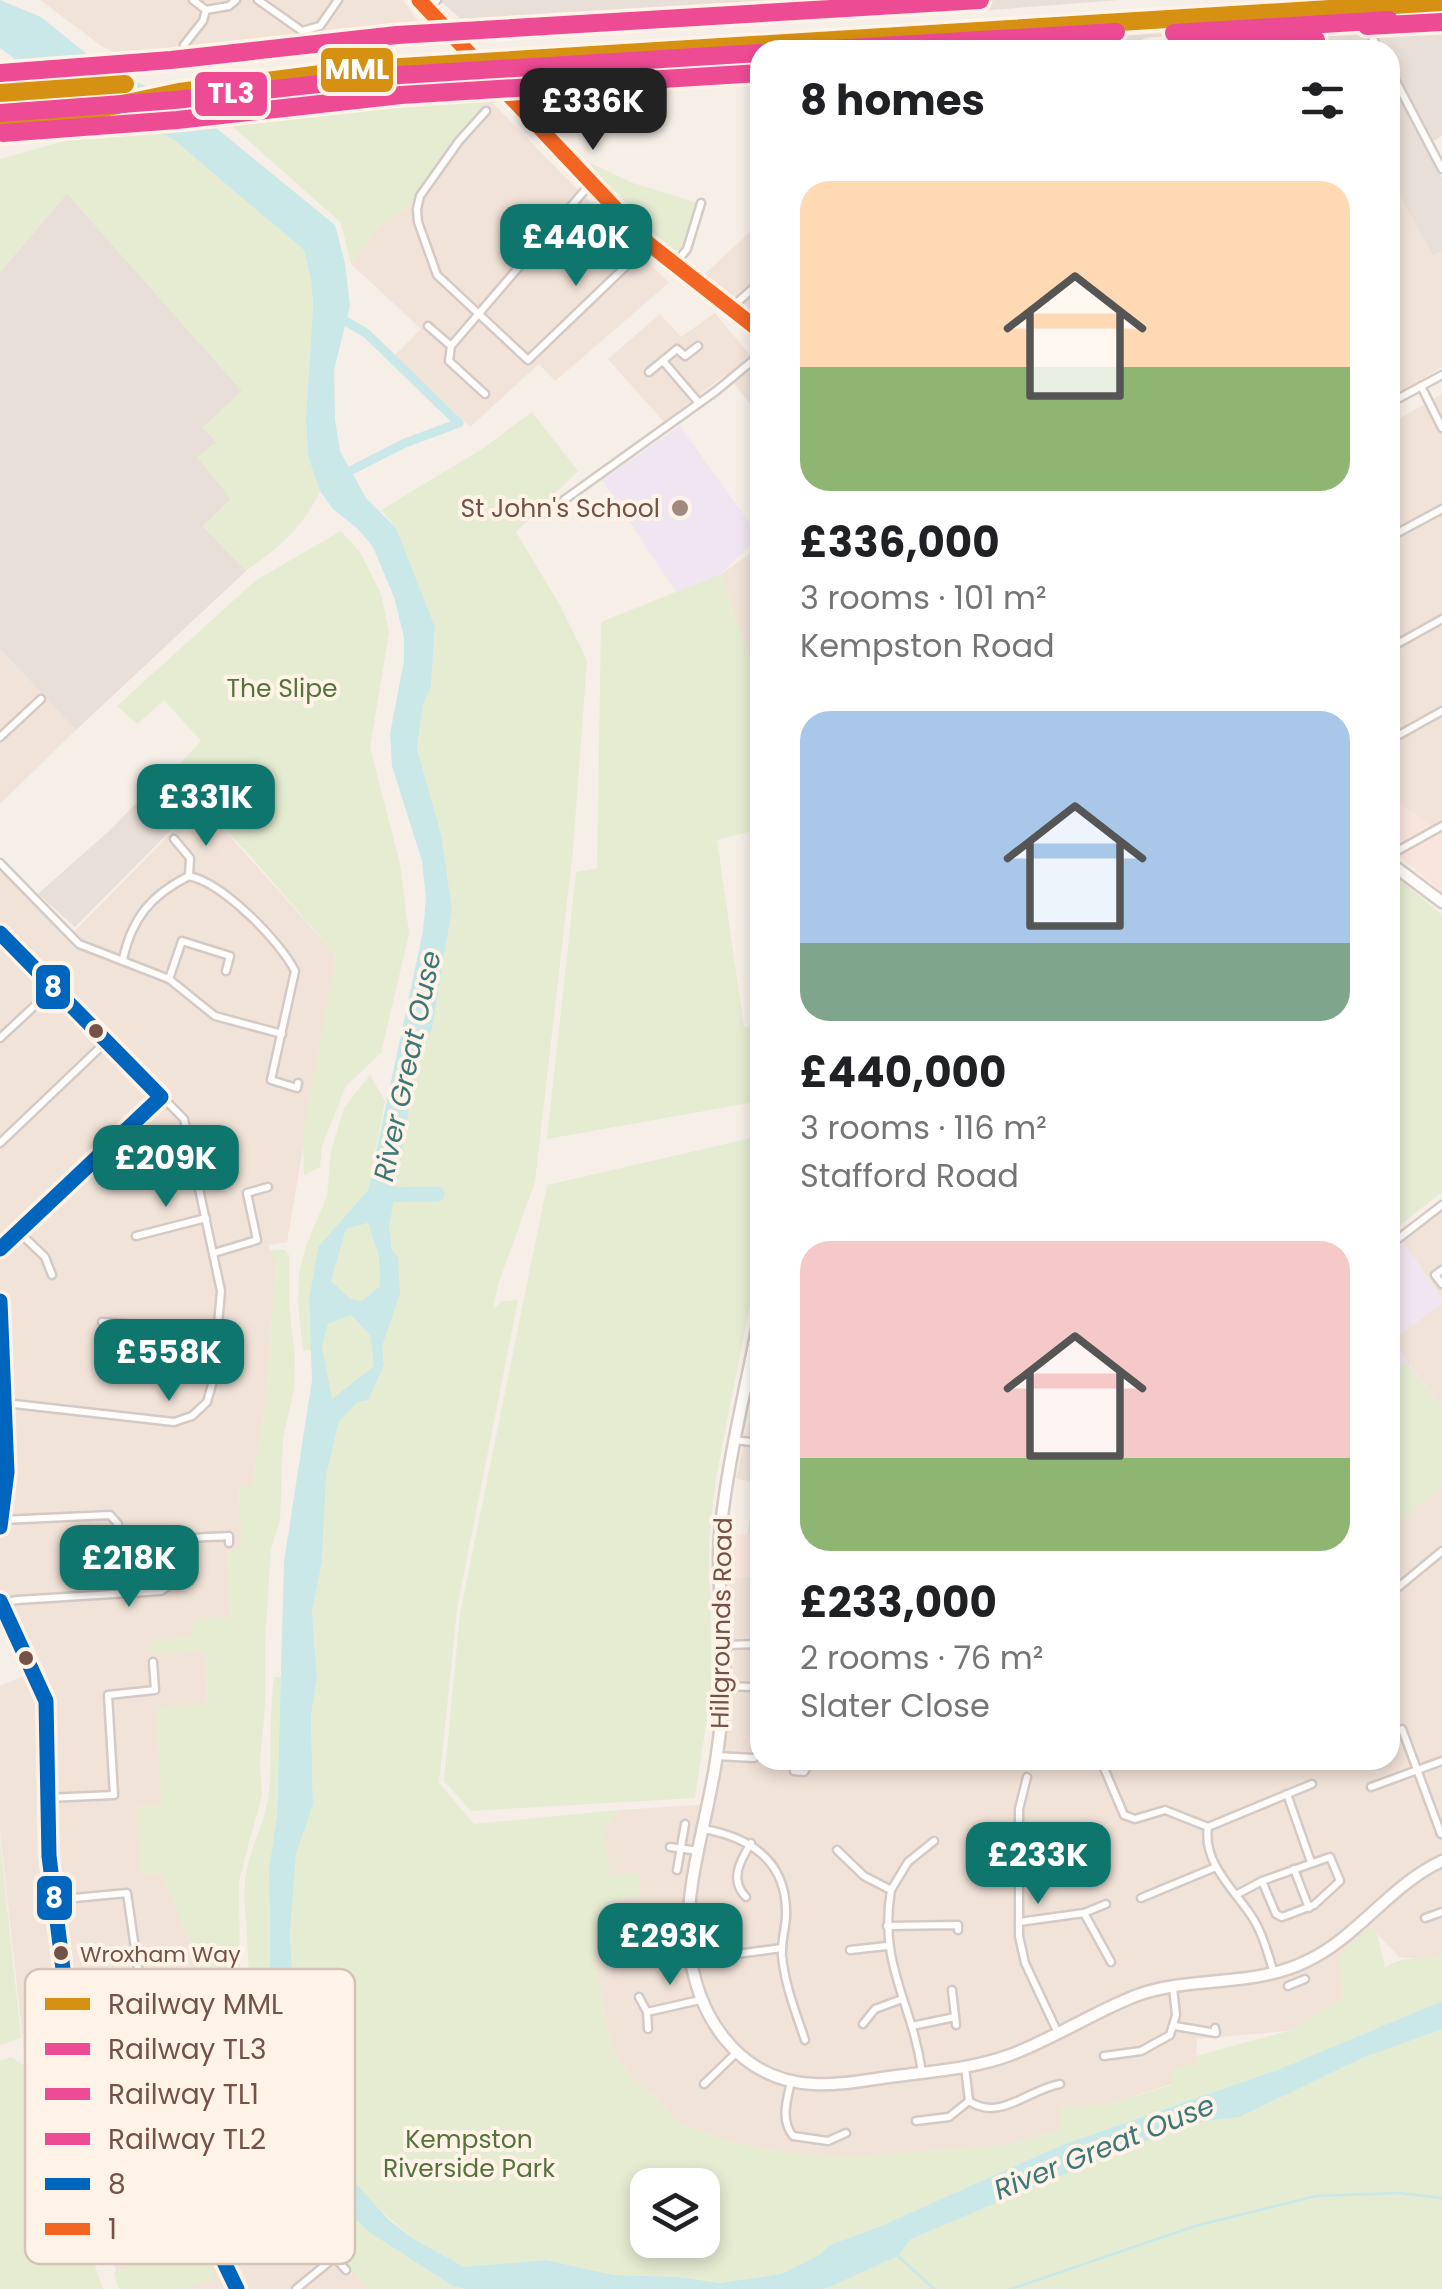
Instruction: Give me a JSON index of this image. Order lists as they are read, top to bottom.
{
  "streets": {
    "street": ["Hillgrounds Road"]
  },
  "water": ["River Great Ouse"],
  "parks": ["The Slipe", "Kempston Riverside Park"],
  "places": ["St John's School", "Wroxham Way"],
  "lines": [
    "rail line TL1",
    "transit line 1",
    "rail line MML",
    "rail line TL3",
    "rail line TL2",
    "transit line 8"
  ],
  "legend": [
    "Railway MML",
    "Railway TL3",
    "Railway TL1",
    "Railway TL2",
    "8",
    "1"
  ],
  "page": {
    "heading": "8 homes",
    "price": [
      "£336K",
      "£440K",
      "£331K",
      "£209K",
      "£558K",
      "£218K",
      "£233K",
      "£293K"
    ],
    "list": [
      {
        "name": "£336,000",
        "note": "3 rooms · 101 m² · Kempston Road"
      },
      {
        "name": "£440,000",
        "note": "3 rooms · 116 m² · Stafford Road"
      },
      {
        "name": "£233,000",
        "note": "2 rooms · 76 m² · Slater Close"
      }
    ]
  }
}
